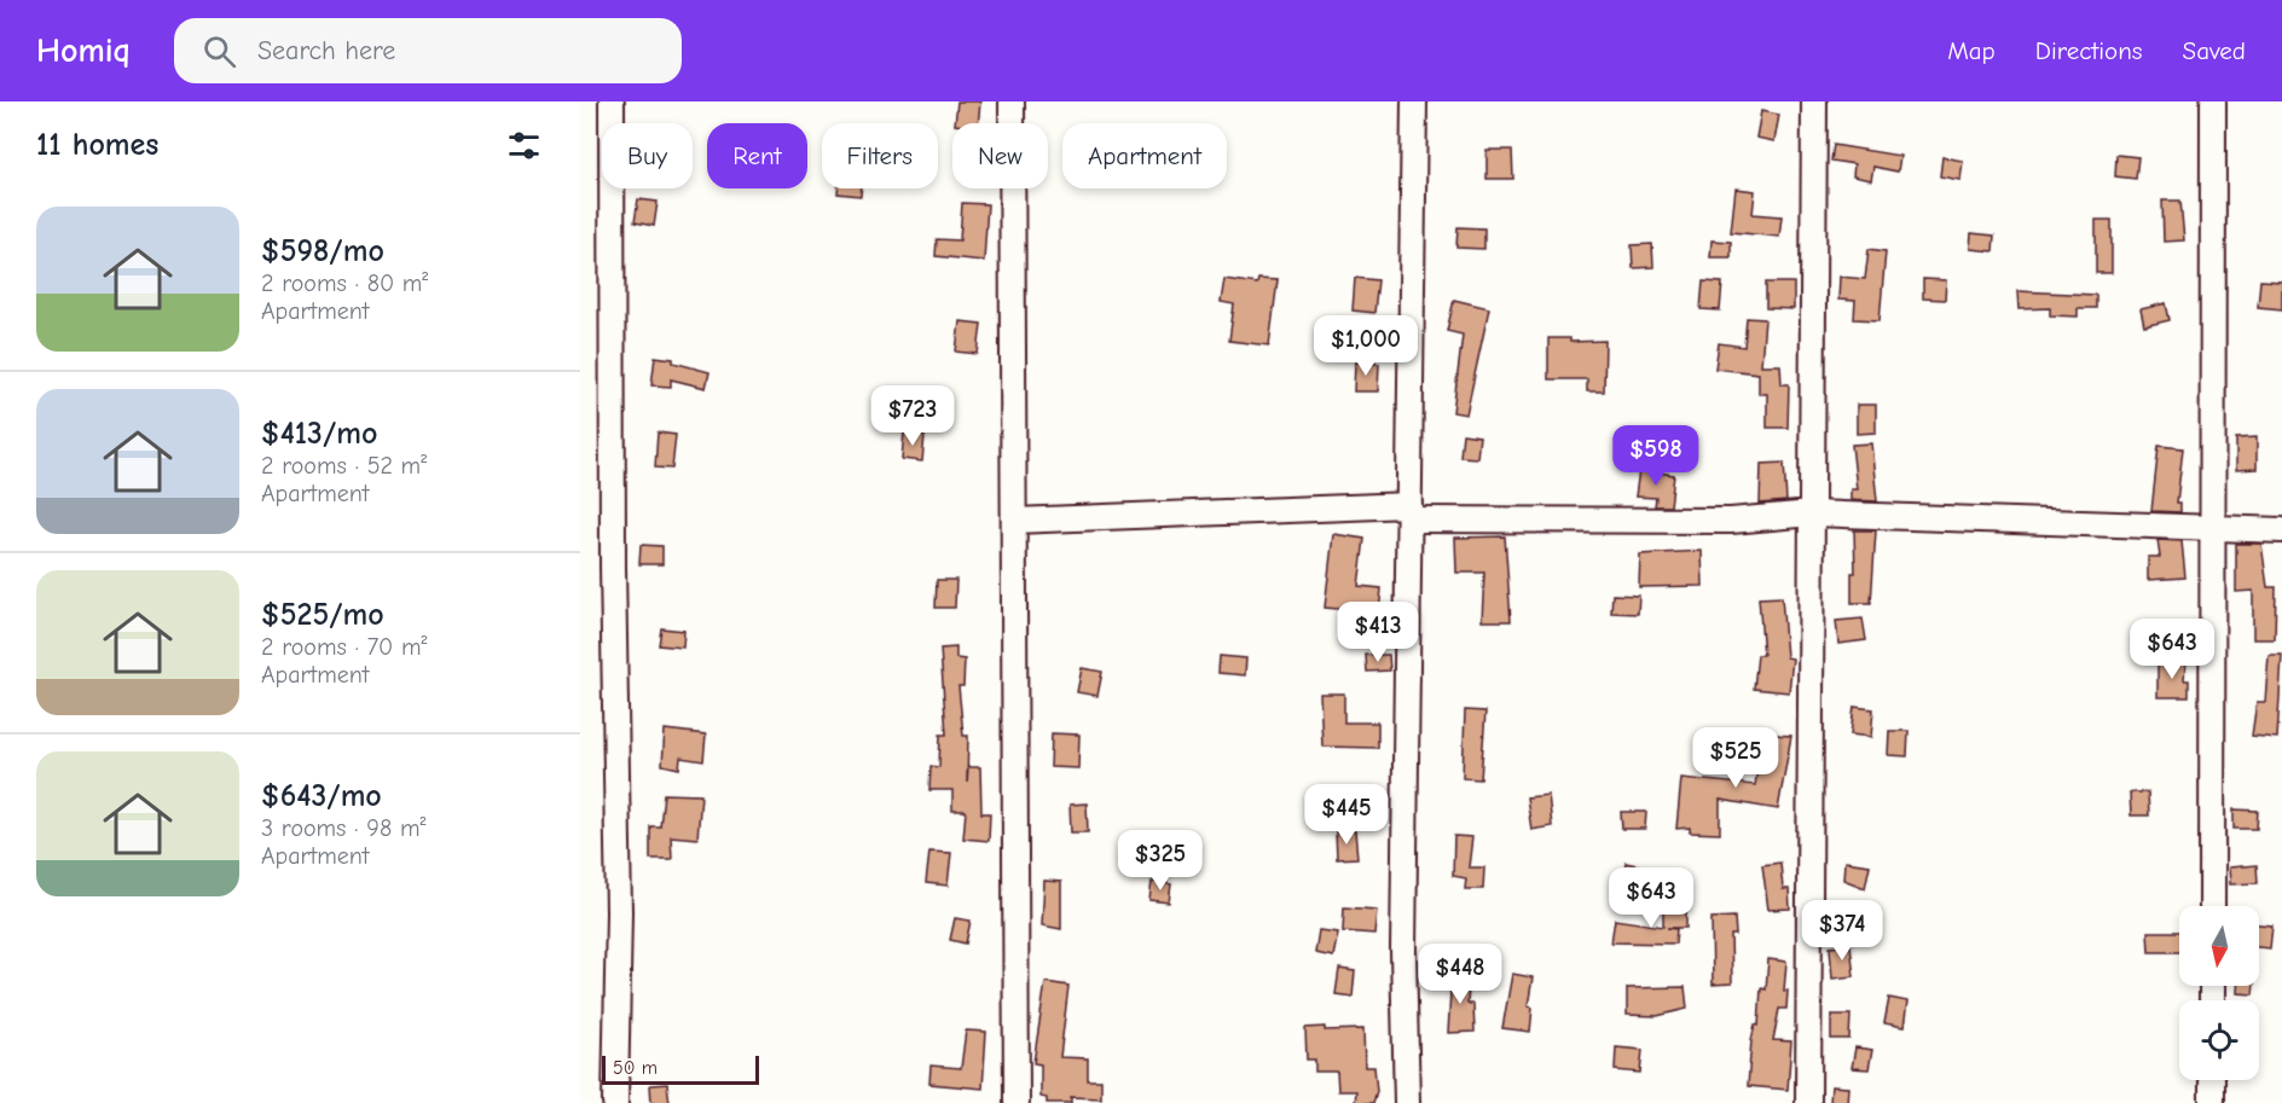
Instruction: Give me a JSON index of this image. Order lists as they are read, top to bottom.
{
  "scale_bar": "50 m",
  "north": "bottom",
  "page": {
    "header": "Homiq",
    "search": "Search here",
    "nav": ["Map", "Directions", "Saved"],
    "heading": "11 homes",
    "chip": [
      "Buy",
      "Rent",
      "Filters",
      "New",
      "Apartment"
    ],
    "list": [
      {
        "name": "$598/mo",
        "note": "2 rooms · 80 m² · Apartment"
      },
      {
        "name": "$413/mo",
        "note": "2 rooms · 52 m² · Apartment"
      },
      {
        "name": "$525/mo",
        "note": "2 rooms · 70 m² · Apartment"
      },
      {
        "name": "$643/mo",
        "note": "3 rooms · 98 m² · Apartment"
      }
    ],
    "price": [
      "$1,000",
      "$723",
      "$598",
      "$413",
      "$643",
      "$525",
      "$445",
      "$325",
      "$643",
      "$374",
      "$448"
    ],
    "scale": "50 m"
  }
}
